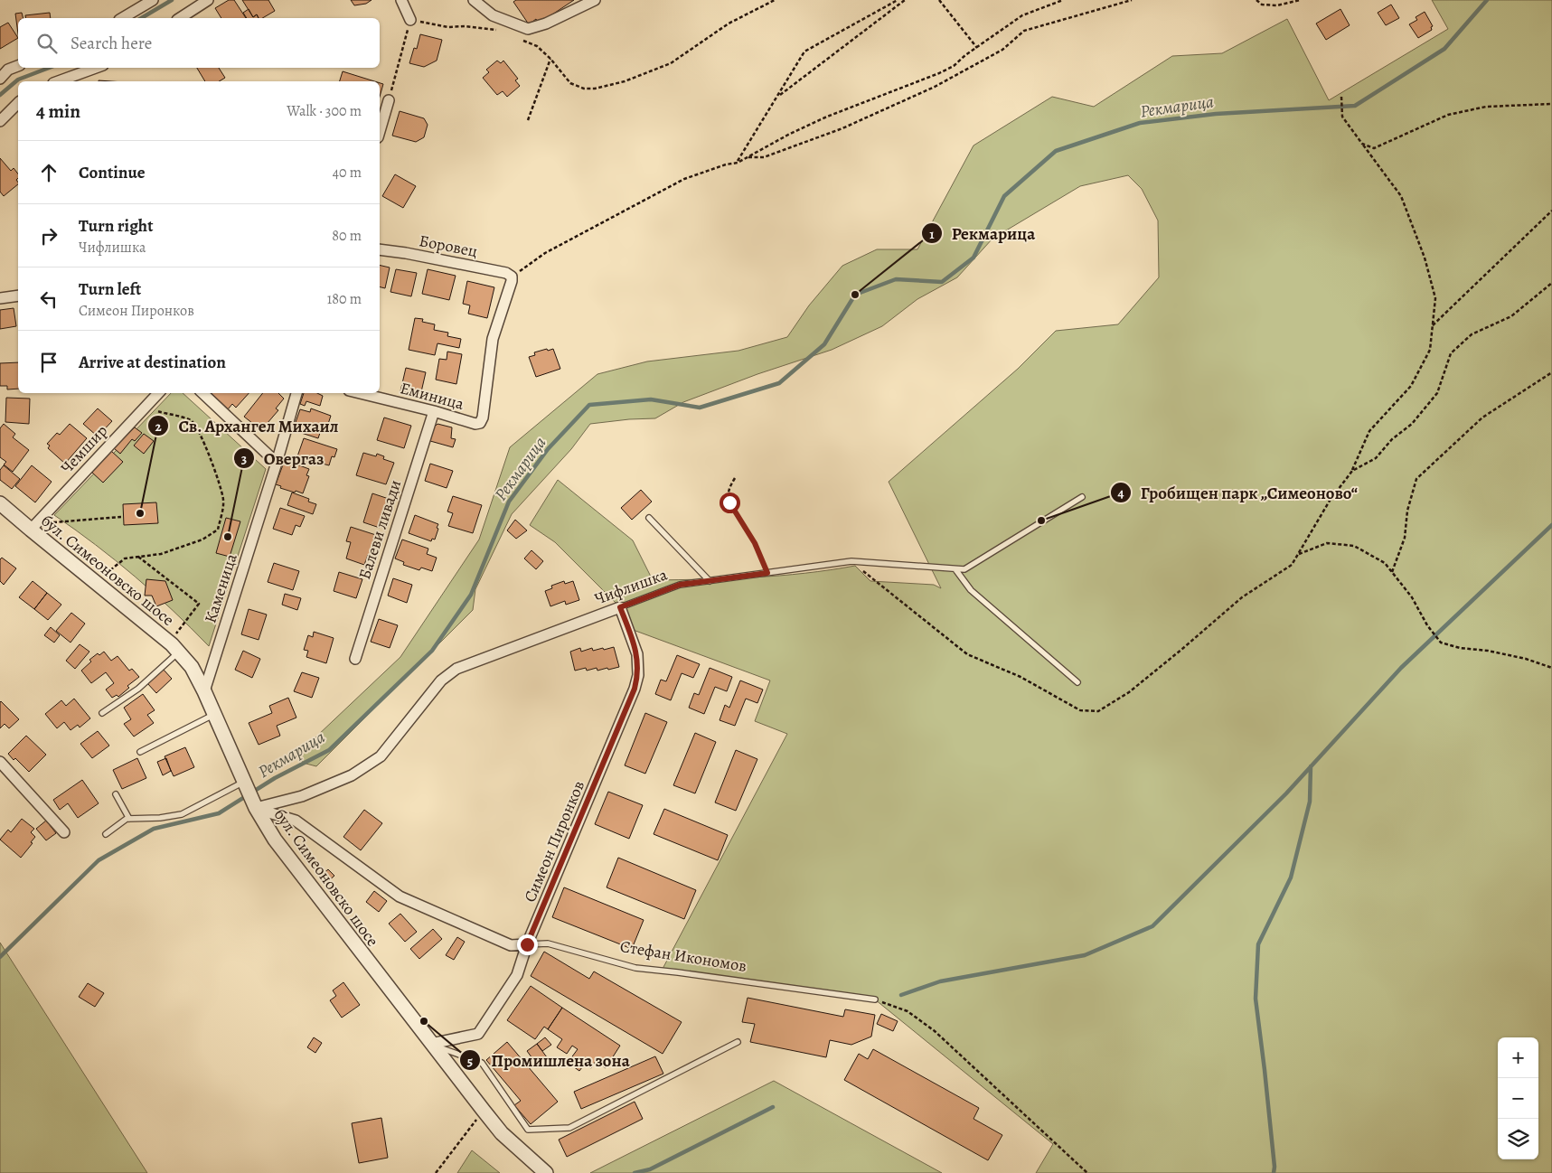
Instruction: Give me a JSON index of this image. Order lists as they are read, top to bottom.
{
  "streets": {
    "street": [
      "Боровец",
      "Еминица",
      "Чемшир",
      "Балеви ливади",
      "бул. Симеоновско шосе",
      "Чифлишка",
      "Каменица",
      "Симеон Пиронков",
      "Стефан Икономов"
    ]
  },
  "crossings": [
    ["Боровец", "Еминица"],
    ["Еминица", "Балеви ливади"],
    ["Чемшир", "бул. Симеоновско шосе"],
    ["бул. Симеоновско шосе", "Чифлишка"],
    ["бул. Симеоновско шосе", "Каменица"],
    ["бул. Симеоновско шосе", "Симеон Пиронков"],
    ["бул. Симеоновско шосе", "Стефан Икономов"],
    ["Чифлишка", "Симеон Пиронков"],
    ["Чифлишка", "Стефан Икономов"],
    ["Симеон Пиронков", "Стефан Икономов"]
  ],
  "water": ["Рекмарица"],
  "places": [
    "Рекмарица",
    "Св. Архангел Михаил",
    "Гробищен парк „Симеоново“",
    "Овергаз",
    "Промишлена зона"
  ],
  "page": {
    "search": "Search here",
    "heading": ["4 min", "Walk · 300 m"],
    "list": [
      ["Continue", "40 m"],
      ["Turn right", "Чифлишка", "80 m"],
      ["Turn left", "Симеон Пиронков", "180 m"],
      "Arrive at destination"
    ],
    "map_buttons": ["+", "−"]
  }
}
